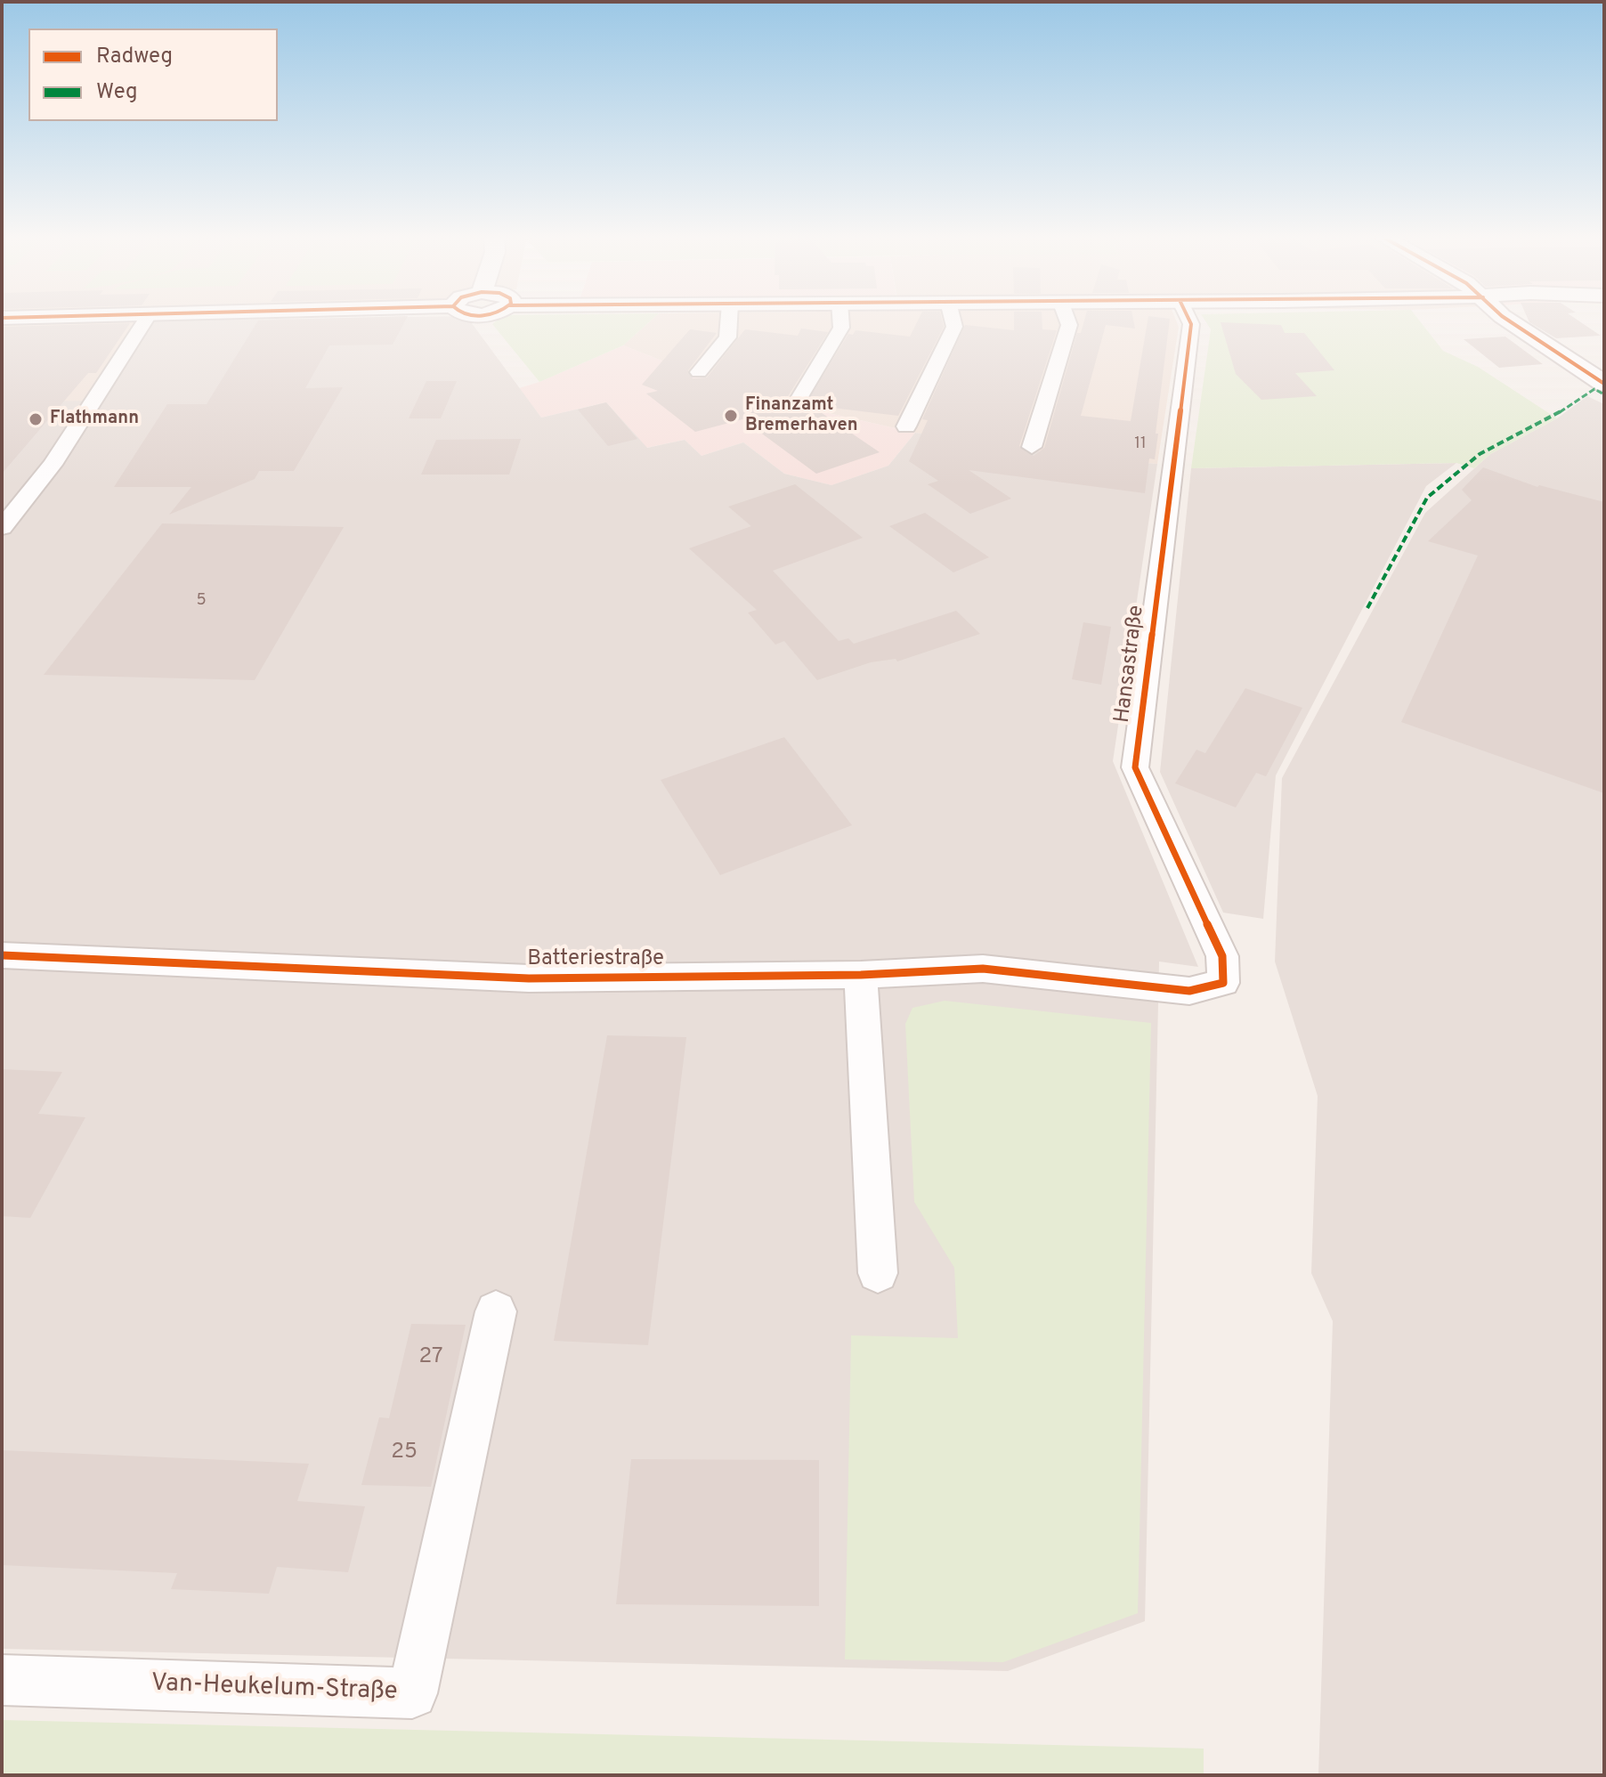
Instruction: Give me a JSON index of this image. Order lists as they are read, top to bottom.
{
  "streets": {
    "street": ["Hansastraße", "Batteriestraße", "Van-Heukelum-Straße"]
  },
  "crossings": [
    ["Hansastraße", "Batteriestraße"]
  ],
  "places": ["Finanzamt Bremerhaven", "Flathmann"],
  "house_numbers": [
    "11",
    "5",
    "27",
    "25"
  ],
  "legend": ["Radweg", "Weg"]
}
